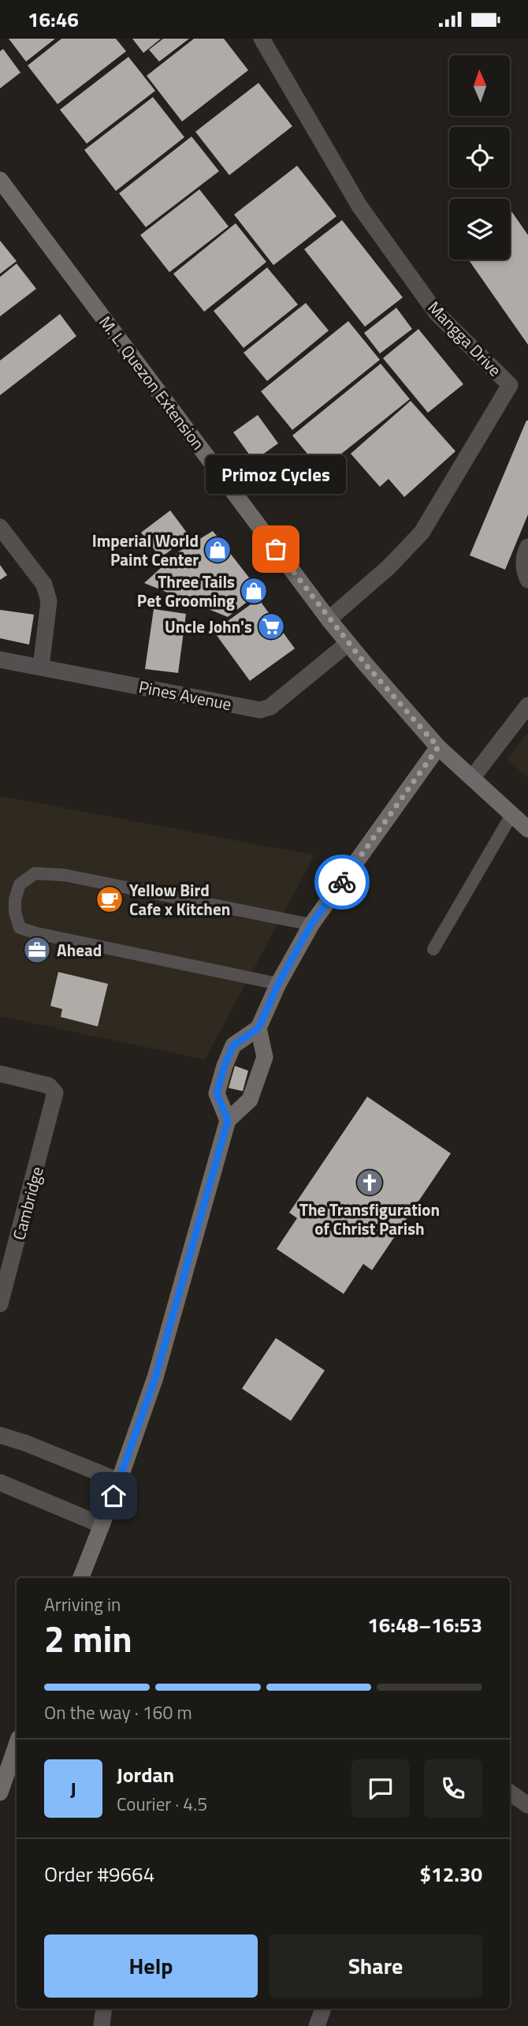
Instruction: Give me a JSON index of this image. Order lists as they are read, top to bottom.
{
  "streets": {
    "street": [
      "Mangga Drive",
      "M. L. Quezon Extension",
      "Pines Avenue",
      "Cambridge"
    ]
  },
  "crossings": [
    ["Mangga Drive", "M. L. Quezon Extension"],
    ["M. L. Quezon Extension", "Pines Avenue"]
  ],
  "places": {
    "other": ["Primoz Cycles"],
    "shop": ["Imperial World Paint Center", "Three Tails Pet Grooming"],
    "supermarket": ["Uncle John's"],
    "cafe": ["Yellow Bird Cafe x Kitchen"],
    "office": ["Ahead"],
    "church": ["The Transfiguration of Christ Parish"]
  },
  "north": "top",
  "page": {
    "status": "16:46",
    "bubble": "Primoz Cycles",
    "heading": ["2 min", "Arriving in", "16:48–16:53"],
    "panel": [
      "Jordan",
      "Courier · 4.5",
      "Order #9664",
      "$12.30"
    ],
    "bar": "On the way · 160 m",
    "round": "J",
    "buttons": ["Help", "Share"]
  }
}
